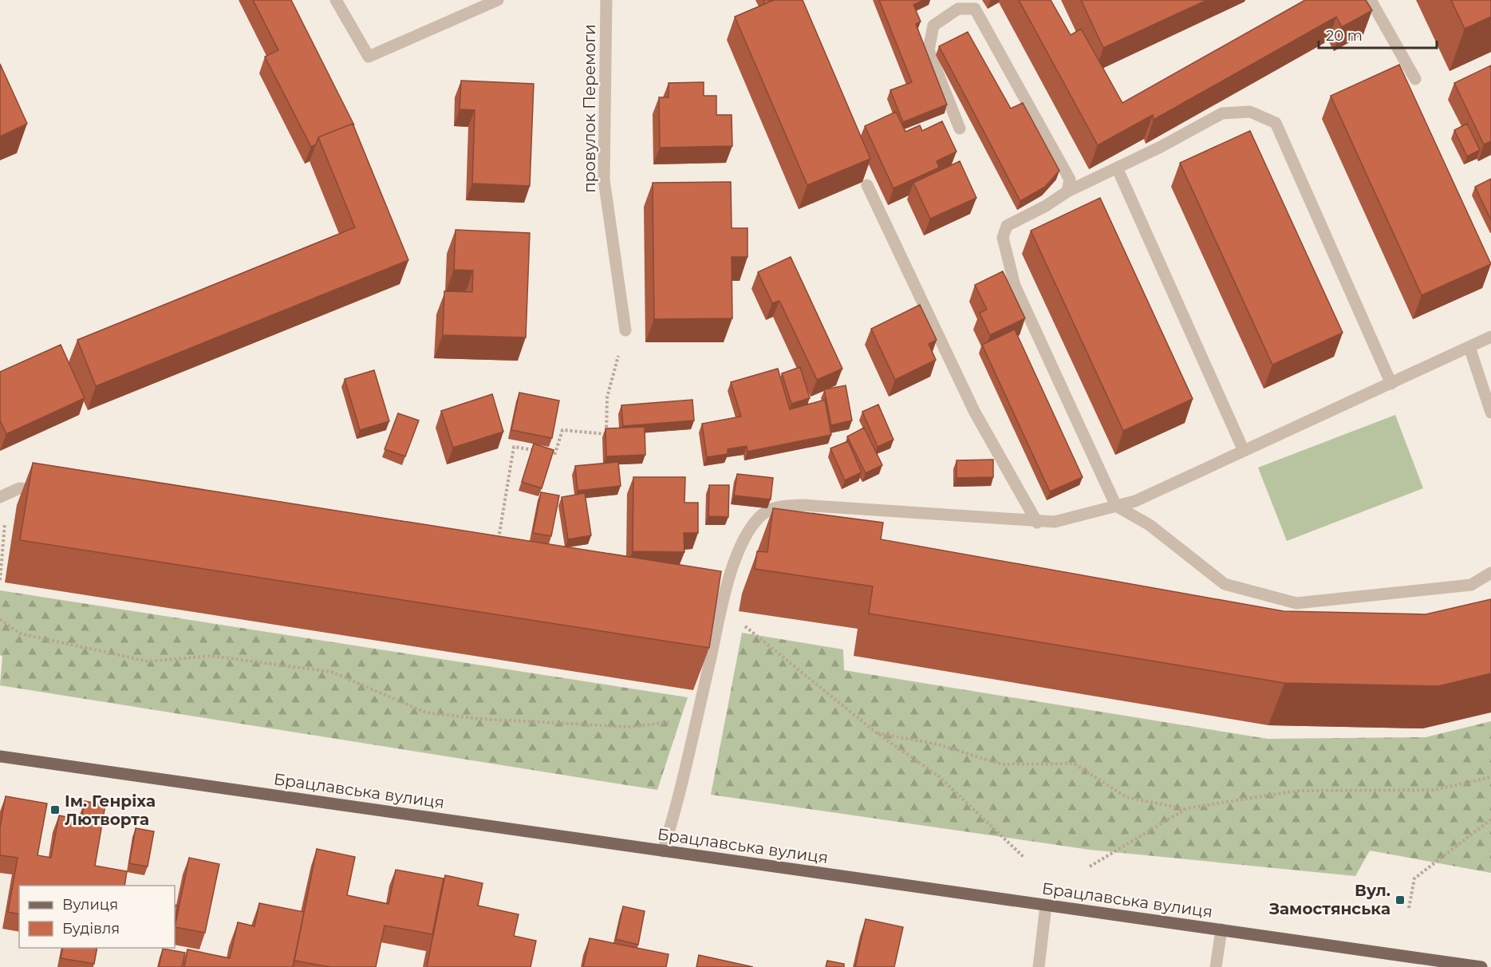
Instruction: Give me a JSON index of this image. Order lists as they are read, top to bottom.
{
  "streets": {
    "main road": ["Брацлавська вулиця"],
    "street": ["провулок Перемоги"]
  },
  "places": {
    "transit": ["Ім. Генріха Лютворта", "Вул. Замостянська"]
  },
  "legend": ["Вулиця", "Будівля"],
  "scale_bar": "20 m"
}
